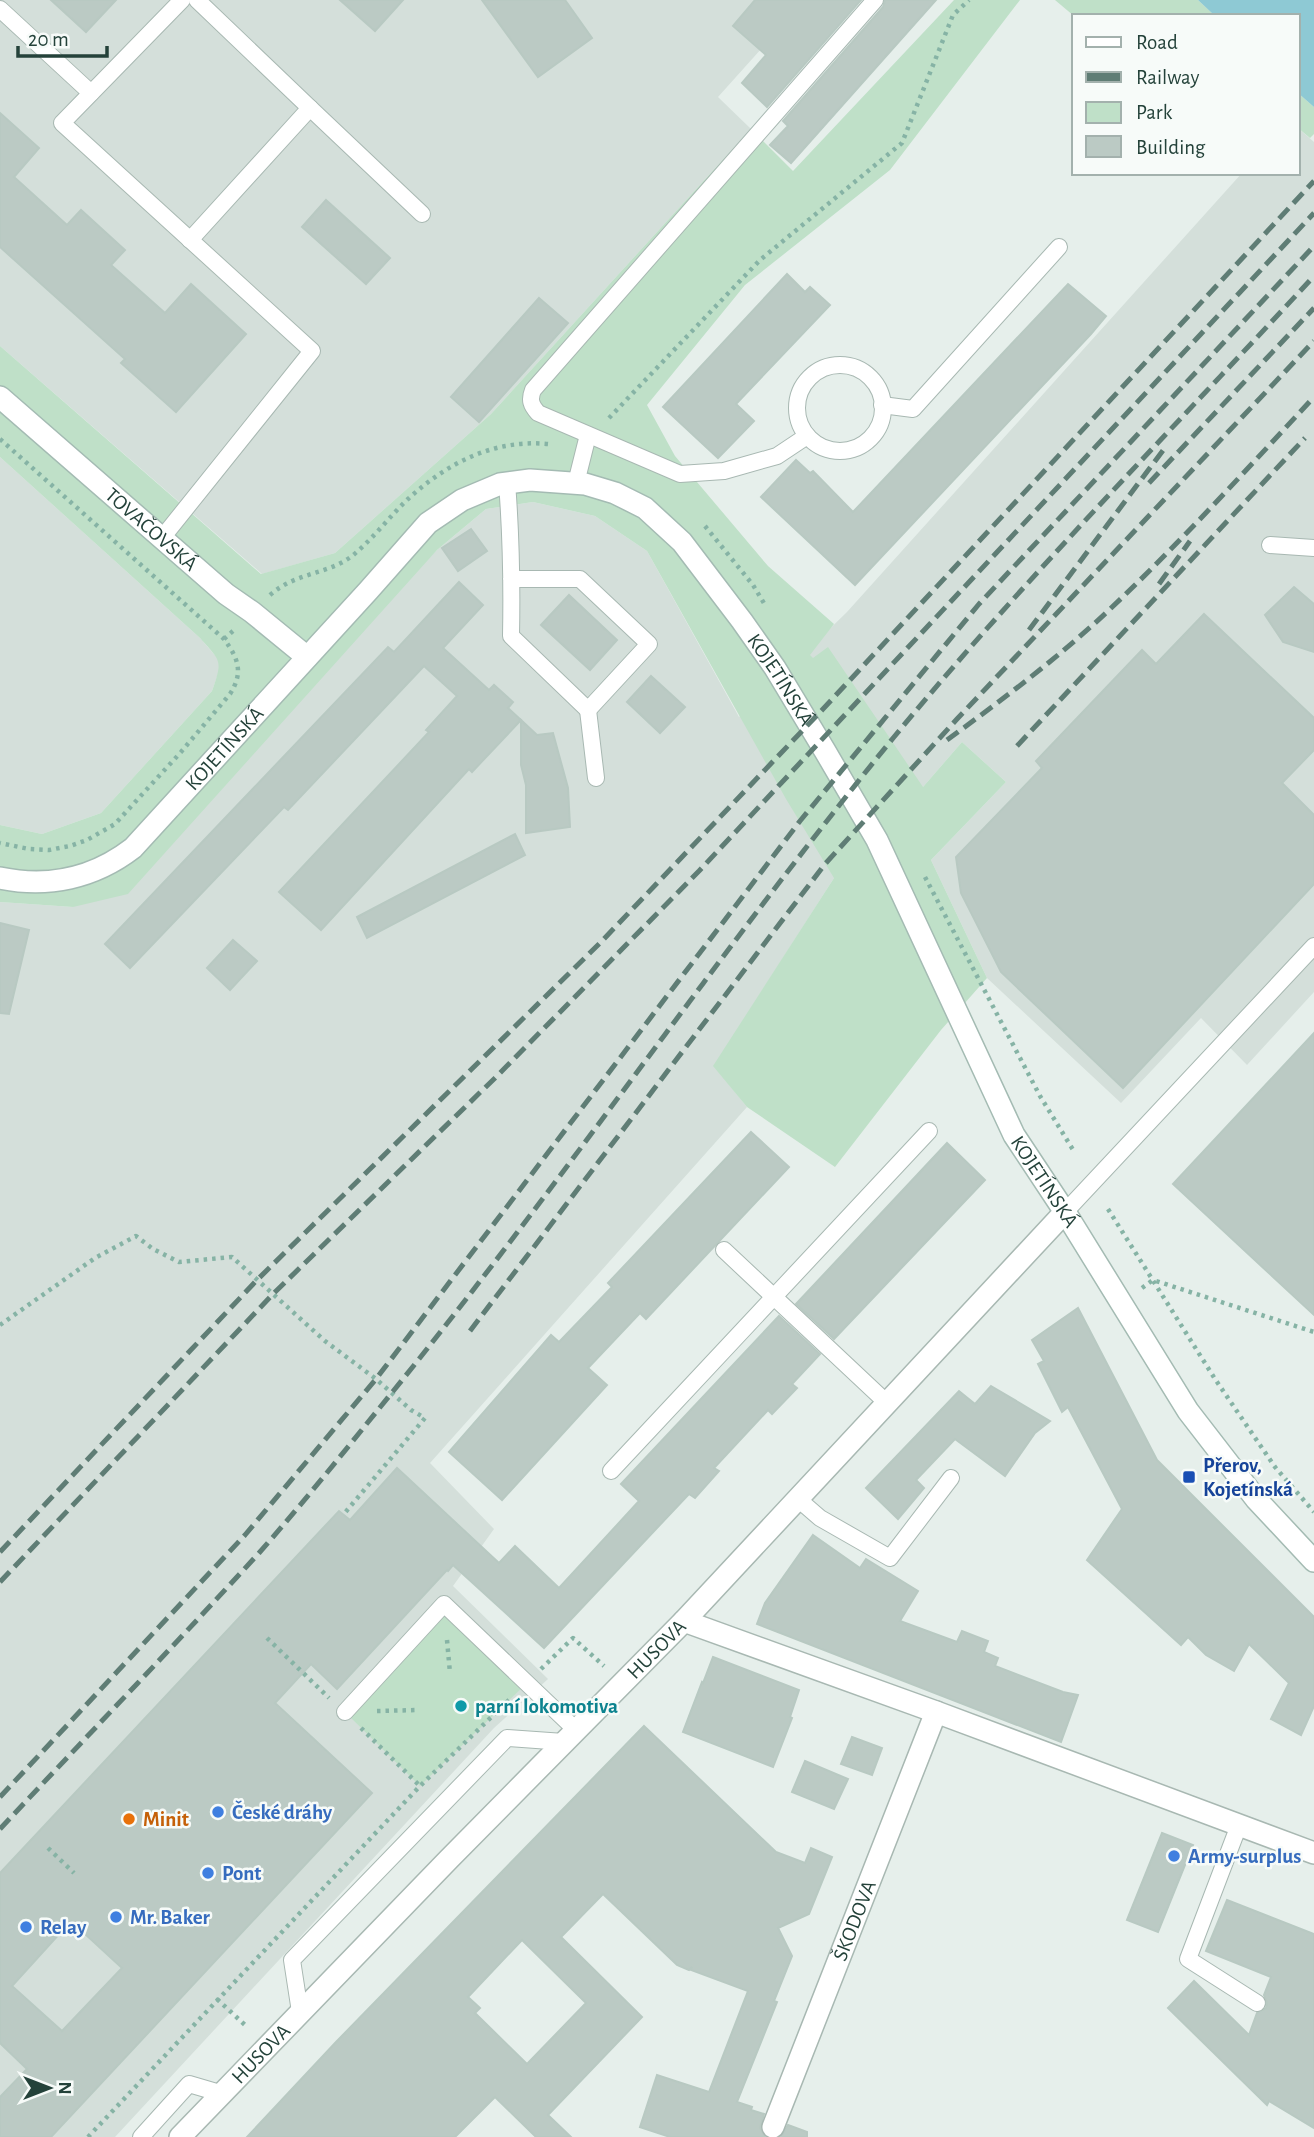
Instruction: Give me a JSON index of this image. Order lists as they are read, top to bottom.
{
  "streets": {
    "main road": [
      "TOVAČOVSKÁ",
      "KOJETÍNSKÁ",
      "HUSOVA",
      "ŠKODOVA"
    ]
  },
  "crossings": [
    ["TOVAČOVSKÁ", "KOJETÍNSKÁ"],
    ["KOJETÍNSKÁ", "HUSOVA"]
  ],
  "places": {
    "transit": ["Přerov, Kojetínská"],
    "other": [
      "parní lokomotiva",
      "České dráhy",
      "Minit",
      "Army-surplus",
      "Pont",
      "Mr. Baker",
      "Relay"
    ]
  },
  "legend": [
    "Road",
    "Railway",
    "Park",
    "Building"
  ],
  "scale_bar": "20 m",
  "north": "right"
}
